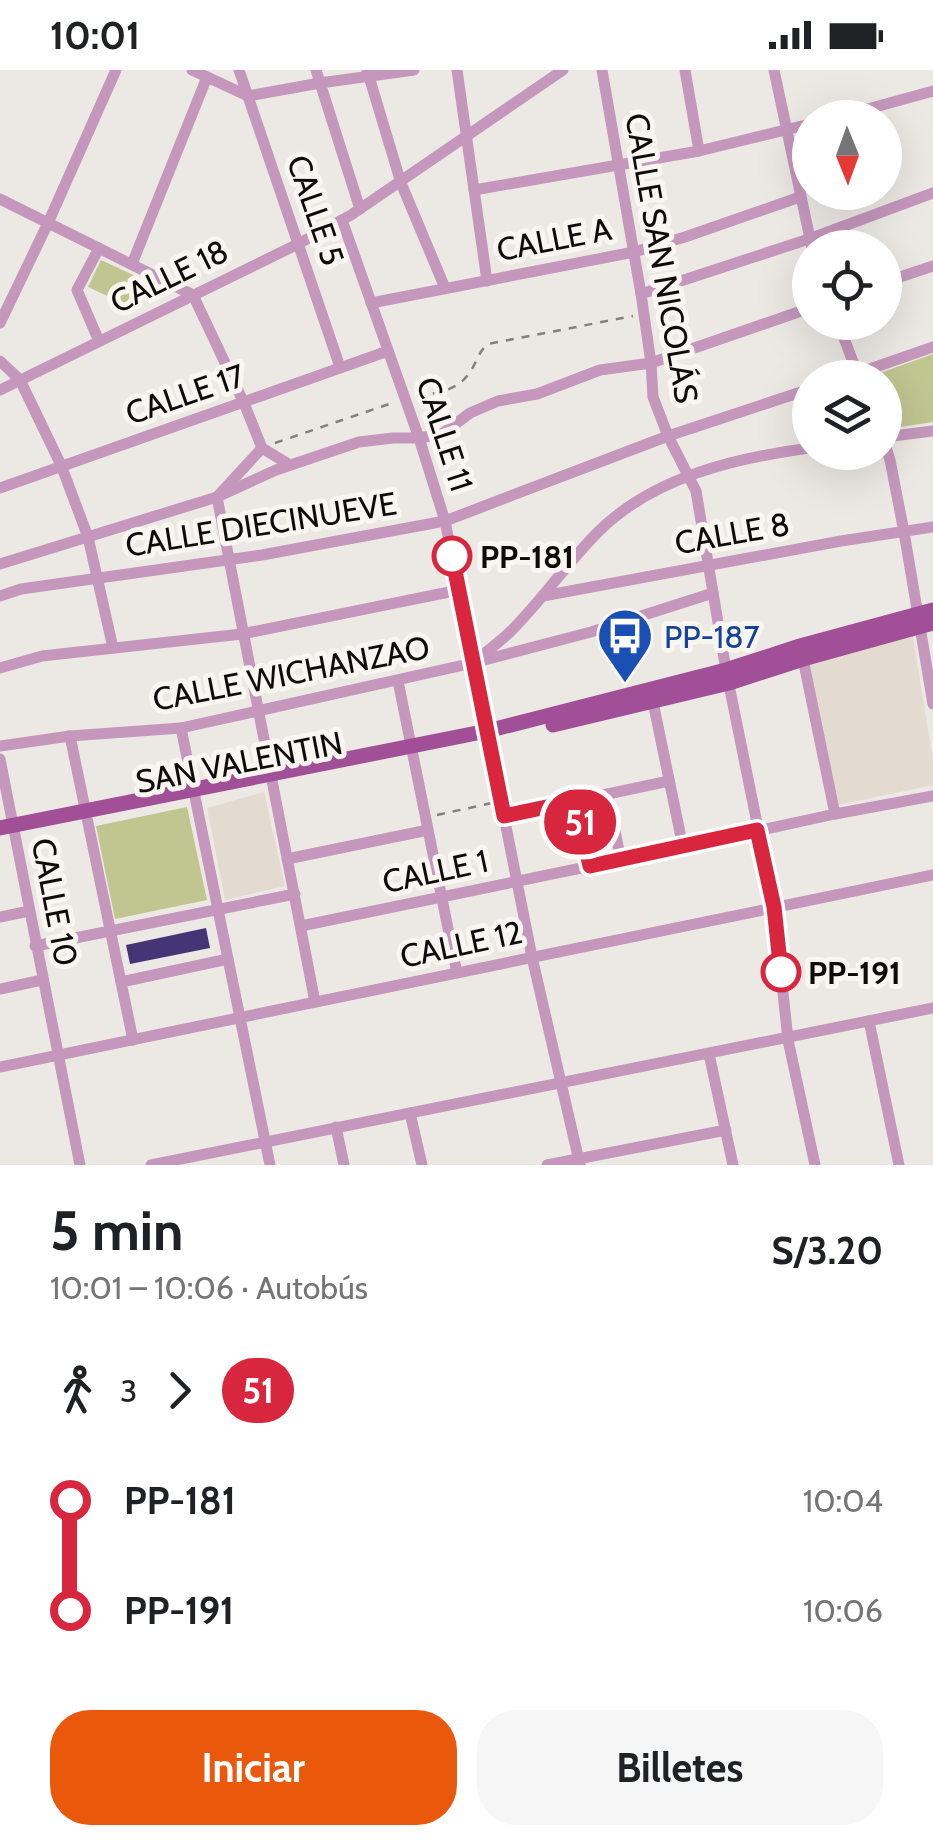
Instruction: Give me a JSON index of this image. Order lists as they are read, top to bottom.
{
  "streets": {
    "main road": ["SAN VALENTIN"],
    "street": [
      "CALLE 5",
      "CALLE A",
      "CALLE SAN NICOLÁS",
      "CALLE 18",
      "CALLE 17",
      "CALLE 11",
      "CALLE DIECINUEVE",
      "CALLE 8",
      "CALLE WICHANZAO",
      "CALLE 1",
      "CALLE 10",
      "CALLE 12"
    ]
  },
  "crossings": [
    ["CALLE 5", "CALLE 18"],
    ["CALLE 5", "CALLE 17"],
    ["CALLE A", "CALLE SAN NICOLÁS"],
    ["CALLE A", "CALLE 11"],
    ["CALLE SAN NICOLÁS", "CALLE DIECINUEVE"],
    ["CALLE SAN NICOLÁS", "CALLE 8"],
    ["CALLE SAN NICOLÁS", "CALLE WICHANZAO"],
    ["CALLE SAN NICOLÁS", "CALLE 1"],
    ["CALLE SAN NICOLÁS", "CALLE 12"],
    ["CALLE 18", "CALLE 11"],
    ["CALLE 17", "CALLE 11"],
    ["CALLE 11", "CALLE DIECINUEVE"],
    ["CALLE 11", "CALLE WICHANZAO"],
    ["CALLE 11", "SAN VALENTIN"],
    ["CALLE 11", "CALLE 1"],
    ["CALLE 11", "CALLE 12"],
    ["SAN VALENTIN", "CALLE 10"],
    ["CALLE 10", "CALLE 12"]
  ],
  "places": {
    "other": ["PP-181", "PP-191"],
    "bus stop": ["PP-187"]
  },
  "lines": ["bus line 51"],
  "north": "bottom",
  "page": {
    "status": "10:01",
    "on_map": "51",
    "heading": ["5 min", "10:01 – 10:06 · Autobús", "S/3.20"],
    "legs": ["3", "51"],
    "list": [
      {
        "name": "PP-181",
        "value": "10:04"
      },
      {
        "name": "PP-191",
        "value": "10:06"
      }
    ],
    "buttons": ["Iniciar", "Billetes"]
  }
}
